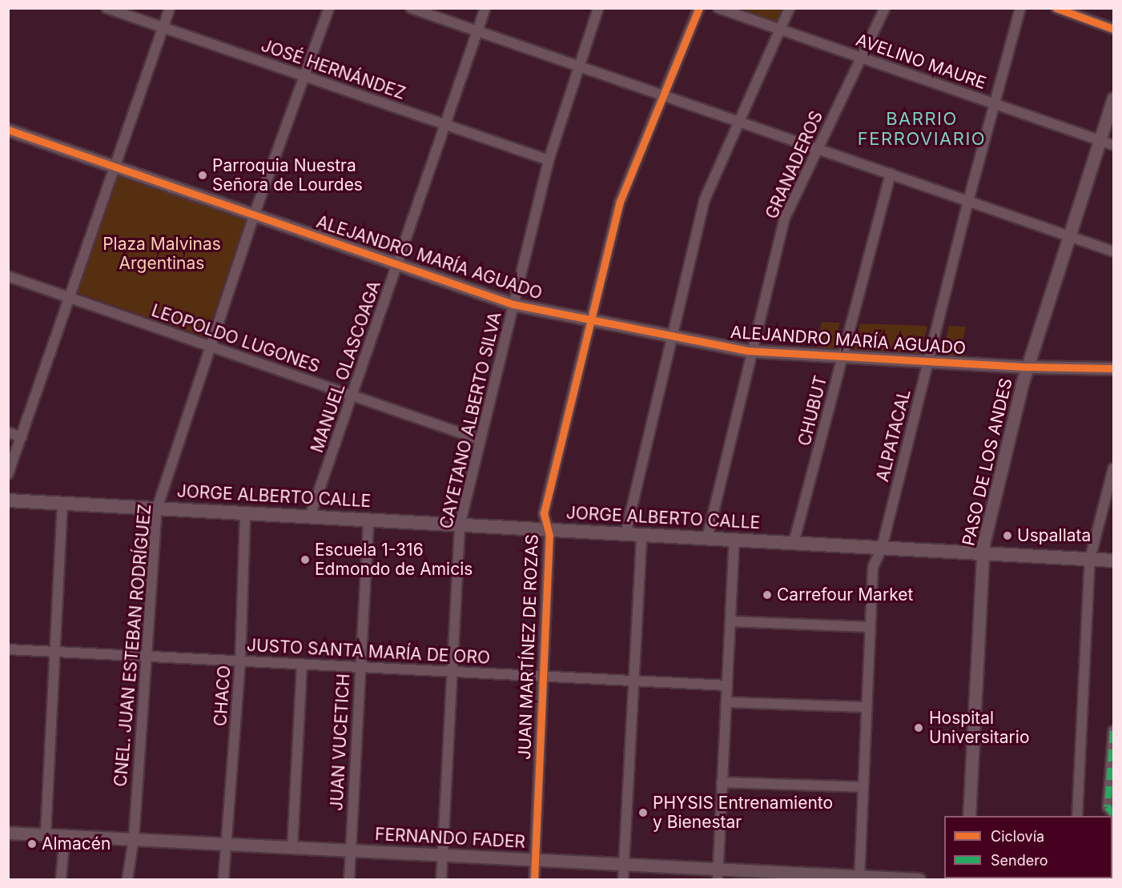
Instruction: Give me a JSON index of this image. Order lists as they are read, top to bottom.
{
  "streets": {
    "main road": ["JORGE ALBERTO CALLE"],
    "street": [
      "AVELINO MAURE",
      "JOSÉ HERNÁNDEZ",
      "GRANADEROS",
      "ALEJANDRO MARÍA AGUADO",
      "LEOPOLDO LUGONES",
      "MANUEL OLASCOAGA",
      "CHUBUT",
      "CAYETANO ALBERTO SILVA",
      "ALPATACAL",
      "PASO DE LOS ANDES",
      "CNEL. JUAN ESTEBAN RODRÍGUEZ",
      "JUAN MARTÍNEZ DE ROZAS",
      "JUSTO SANTA MARÍA DE ORO",
      "CHACO",
      "JUAN VUCETICH",
      "FERNANDO FADER"
    ]
  },
  "crossings": [
    ["AVELINO MAURE", "GRANADEROS"],
    ["AVELINO MAURE", "ALPATACAL"],
    ["AVELINO MAURE", "PASO DE LOS ANDES"],
    ["JOSÉ HERNÁNDEZ", "MANUEL OLASCOAGA"],
    ["JOSÉ HERNÁNDEZ", "CAYETANO ALBERTO SILVA"],
    ["JOSÉ HERNÁNDEZ", "CNEL. JUAN ESTEBAN RODRÍGUEZ"],
    ["GRANADEROS", "ALEJANDRO MARÍA AGUADO"],
    ["GRANADEROS", "JORGE ALBERTO CALLE"],
    ["ALEJANDRO MARÍA AGUADO", "MANUEL OLASCOAGA"],
    ["ALEJANDRO MARÍA AGUADO", "CHUBUT"],
    ["ALEJANDRO MARÍA AGUADO", "CAYETANO ALBERTO SILVA"],
    ["ALEJANDRO MARÍA AGUADO", "ALPATACAL"],
    ["ALEJANDRO MARÍA AGUADO", "PASO DE LOS ANDES"],
    ["ALEJANDRO MARÍA AGUADO", "CNEL. JUAN ESTEBAN RODRÍGUEZ"],
    ["ALEJANDRO MARÍA AGUADO", "JUAN MARTÍNEZ DE ROZAS"],
    ["LEOPOLDO LUGONES", "MANUEL OLASCOAGA"],
    ["LEOPOLDO LUGONES", "CAYETANO ALBERTO SILVA"],
    ["LEOPOLDO LUGONES", "CNEL. JUAN ESTEBAN RODRÍGUEZ"],
    ["MANUEL OLASCOAGA", "JORGE ALBERTO CALLE"],
    ["CHUBUT", "JORGE ALBERTO CALLE"],
    ["CAYETANO ALBERTO SILVA", "JORGE ALBERTO CALLE"],
    ["CAYETANO ALBERTO SILVA", "JUSTO SANTA MARÍA DE ORO"],
    ["CAYETANO ALBERTO SILVA", "FERNANDO FADER"],
    ["ALPATACAL", "JORGE ALBERTO CALLE"],
    ["ALPATACAL", "FERNANDO FADER"],
    ["PASO DE LOS ANDES", "JORGE ALBERTO CALLE"],
    ["JORGE ALBERTO CALLE", "CNEL. JUAN ESTEBAN RODRÍGUEZ"],
    ["JORGE ALBERTO CALLE", "JUAN MARTÍNEZ DE ROZAS"],
    ["JORGE ALBERTO CALLE", "CHACO"],
    ["JORGE ALBERTO CALLE", "JUAN VUCETICH"],
    ["CNEL. JUAN ESTEBAN RODRÍGUEZ", "JUSTO SANTA MARÍA DE ORO"],
    ["CNEL. JUAN ESTEBAN RODRÍGUEZ", "FERNANDO FADER"],
    ["JUAN MARTÍNEZ DE ROZAS", "JUSTO SANTA MARÍA DE ORO"],
    ["JUAN MARTÍNEZ DE ROZAS", "FERNANDO FADER"],
    ["JUSTO SANTA MARÍA DE ORO", "CHACO"],
    ["JUSTO SANTA MARÍA DE ORO", "JUAN VUCETICH"],
    ["CHACO", "FERNANDO FADER"],
    ["JUAN VUCETICH", "FERNANDO FADER"]
  ],
  "districts": ["BARRIO FERROVIARIO"],
  "parks": ["Plaza Malvinas Argentinas"],
  "places": [
    "Parroquia Nuestra Señora de Lourdes",
    "Uspallata",
    "Escuela 1-316 Edmondo de Amicis",
    "Carrefour Market",
    "Hospital Universitario",
    "PHYSIS Entrenamiento y Bienestar",
    "Almacén"
  ],
  "legend": ["Ciclovía", "Sendero"]
}
